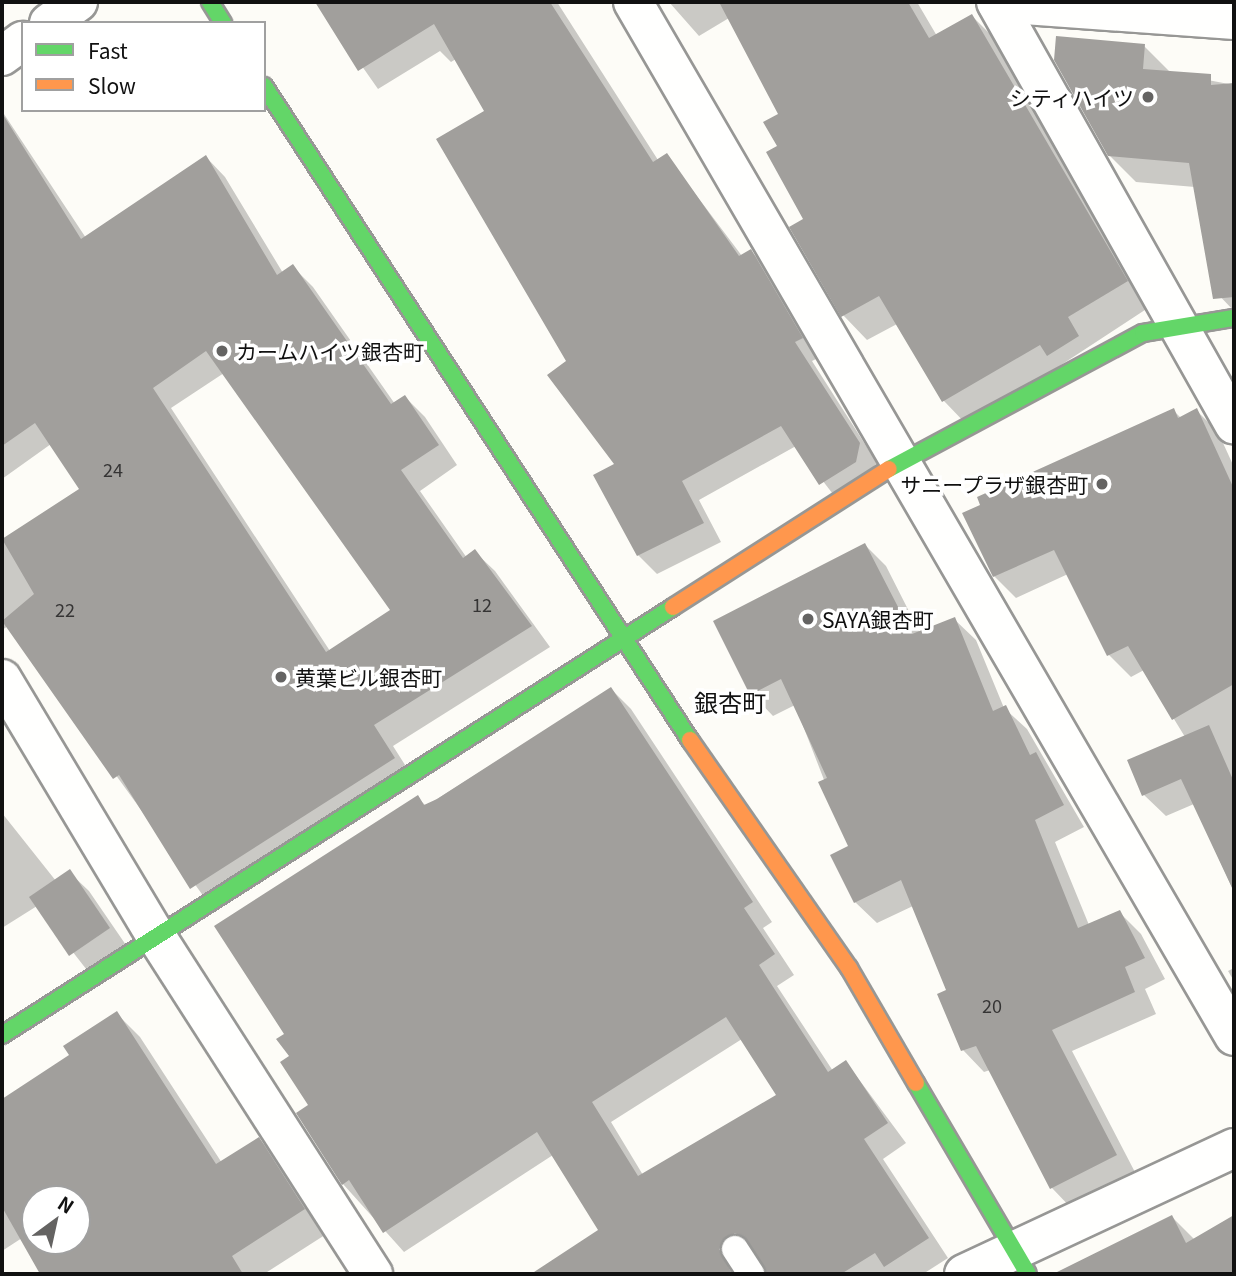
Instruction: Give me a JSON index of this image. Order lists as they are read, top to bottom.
{
  "districts": ["銀杏町"],
  "places": [
    "シティハイツ",
    "カームハイツ銀杏町",
    "サニープラザ銀杏町",
    "SAYA銀杏町",
    "黄葉ビル銀杏町"
  ],
  "house_numbers": [
    "24",
    "12",
    "22",
    "20"
  ],
  "legend": ["Fast", "Slow"],
  "north": "top right"
}
